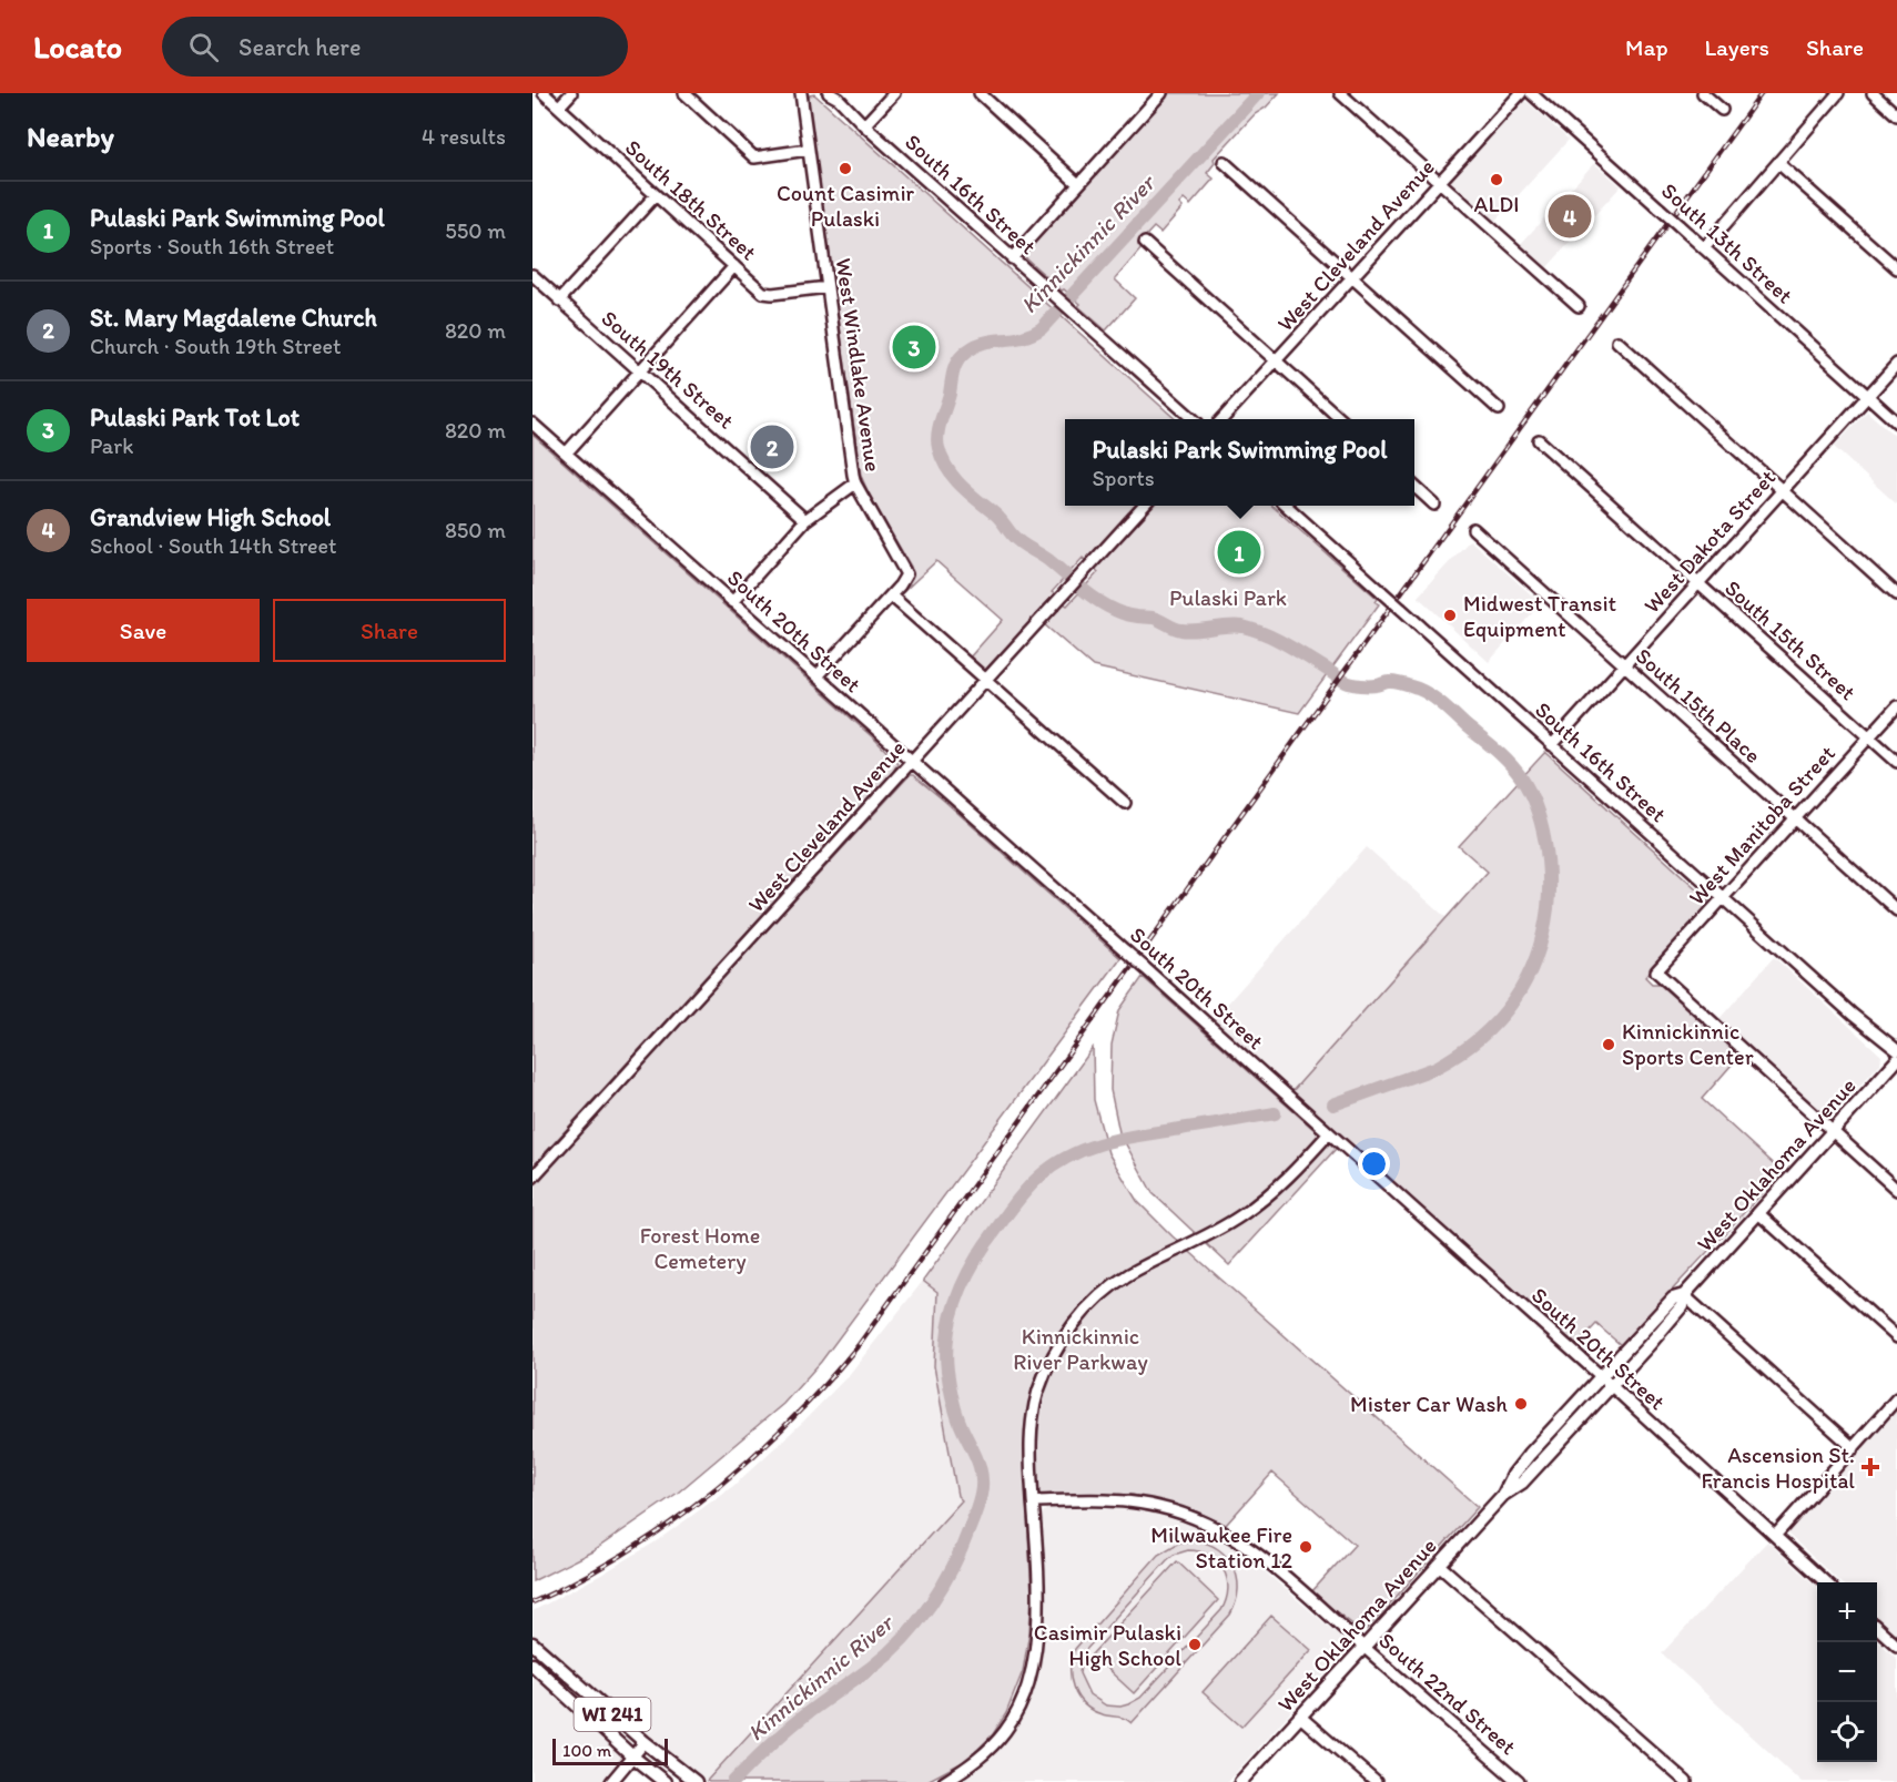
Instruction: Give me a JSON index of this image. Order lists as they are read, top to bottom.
{
  "streets": {
    "main road": ["West Oklahoma Avenue", "WI 241"],
    "street": [
      "South 16th Street",
      "South 18th Street",
      "South 13th Street",
      "West Cleveland Avenue",
      "West Windlake Avenue",
      "South 19th Street",
      "West Dakota Street",
      "South 20th Street",
      "South 15th Street",
      "South 15th Place",
      "West Manitoba Street",
      "South 22nd Street"
    ]
  },
  "crossings": [
    ["South 16th Street", "West Dakota Street"],
    ["South 16th Street", "West Manitoba Street"],
    ["South 18th Street", "West Windlake Avenue"],
    ["South 13th Street", "West Dakota Street"],
    ["West Cleveland Avenue", "South 20th Street"],
    ["West Windlake Avenue", "South 20th Street"],
    ["West Dakota Street", "South 15th Street"],
    ["West Dakota Street", "South 15th Place"],
    ["South 20th Street", "West Oklahoma Avenue"],
    ["South 15th Street", "West Manitoba Street"],
    ["South 15th Place", "West Manitoba Street"],
    ["West Manitoba Street", "West Oklahoma Avenue"],
    ["West Oklahoma Avenue", "South 22nd Street"]
  ],
  "water": ["Kinnickinnic River"],
  "parks": ["Pulaski Park", "Forest Home Cemetery", "Kinnickinnic River Parkway"],
  "places": {
    "other": [
      "Count Casimir Pulaski",
      "ALDI",
      "Midwest Transit Equipment",
      "Kinnickinnic Sports Center",
      "Mister Car Wash",
      "Milwaukee Fire Station 12",
      "Casimir Pulaski High School"
    ],
    "health": ["Ascension St. Francis Hospital"]
  },
  "scale_bar": "100 m",
  "page": {
    "header": "Locato",
    "search": "Search here",
    "nav": ["Map", "Layers", "Share"],
    "heading": ["Nearby", "4 results"],
    "list": [
      {
        "mark": "1",
        "name": "Pulaski Park Swimming Pool",
        "note": "Sports · South 16th Street",
        "value": "550 m"
      },
      {
        "mark": "2",
        "name": "St. Mary Magdalene Church",
        "note": "Church · South 19th Street",
        "value": "820 m"
      },
      {
        "mark": "3",
        "name": "Pulaski Park Tot Lot",
        "note": "Park",
        "value": "820 m"
      },
      {
        "mark": "4",
        "name": "Grandview High School",
        "note": "School · South 14th Street",
        "value": "850 m"
      }
    ],
    "pins": [
      "4",
      "3",
      "2",
      "1"
    ],
    "popup": ["Pulaski Park Swimming Pool", "Sports"],
    "buttons": ["Save", "Share"],
    "map_buttons": ["+", "−"],
    "scale": "100 m"
  }
}
